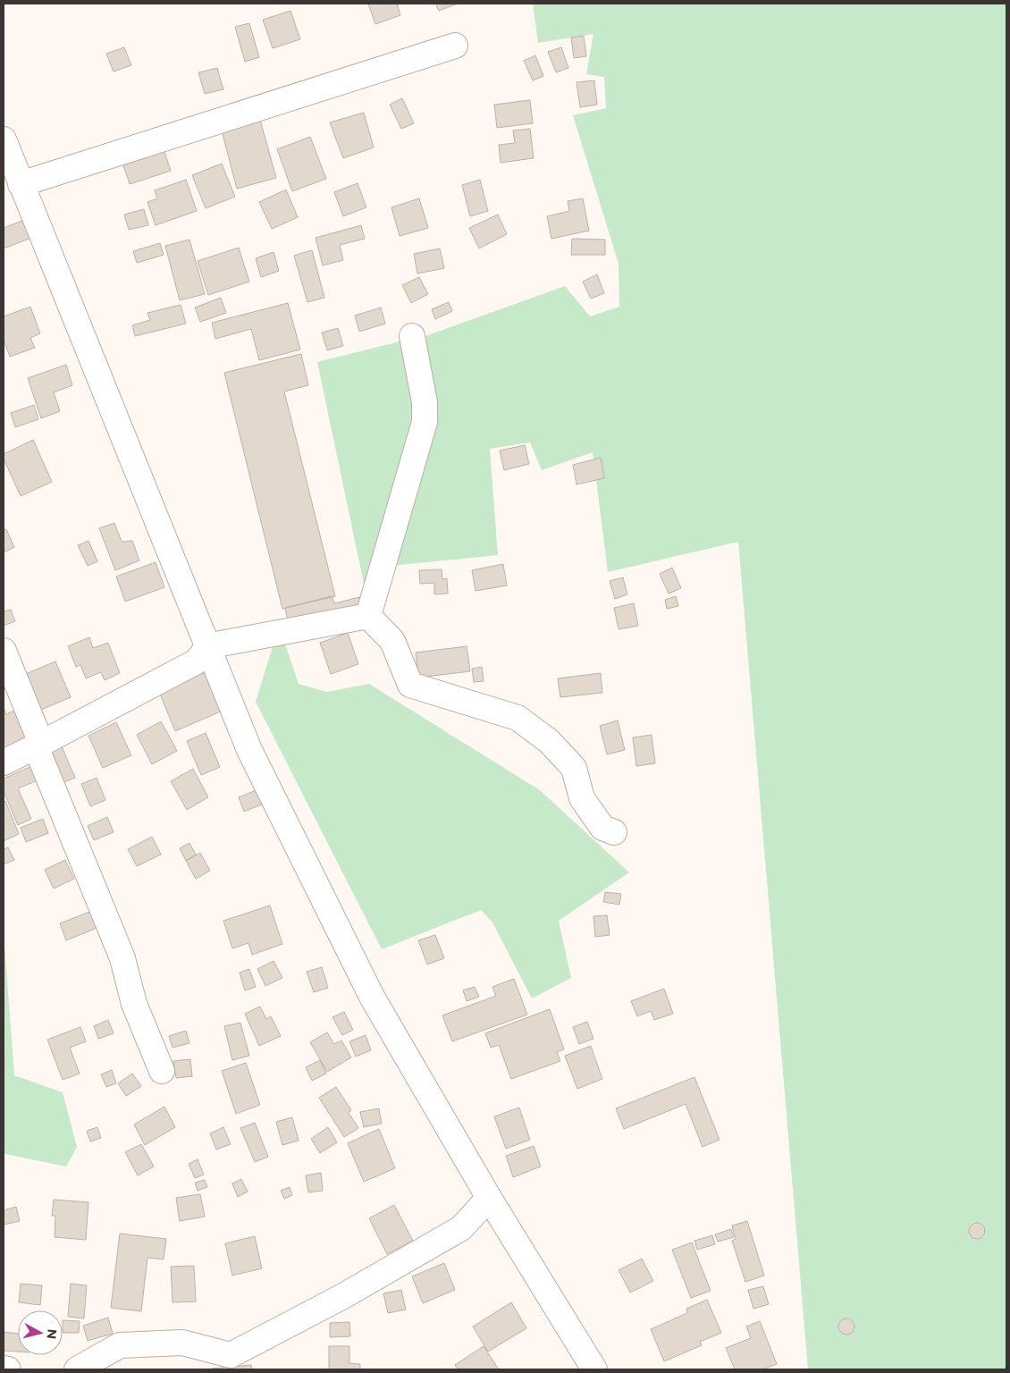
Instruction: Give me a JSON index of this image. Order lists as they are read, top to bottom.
{
  "north": "right"
}
